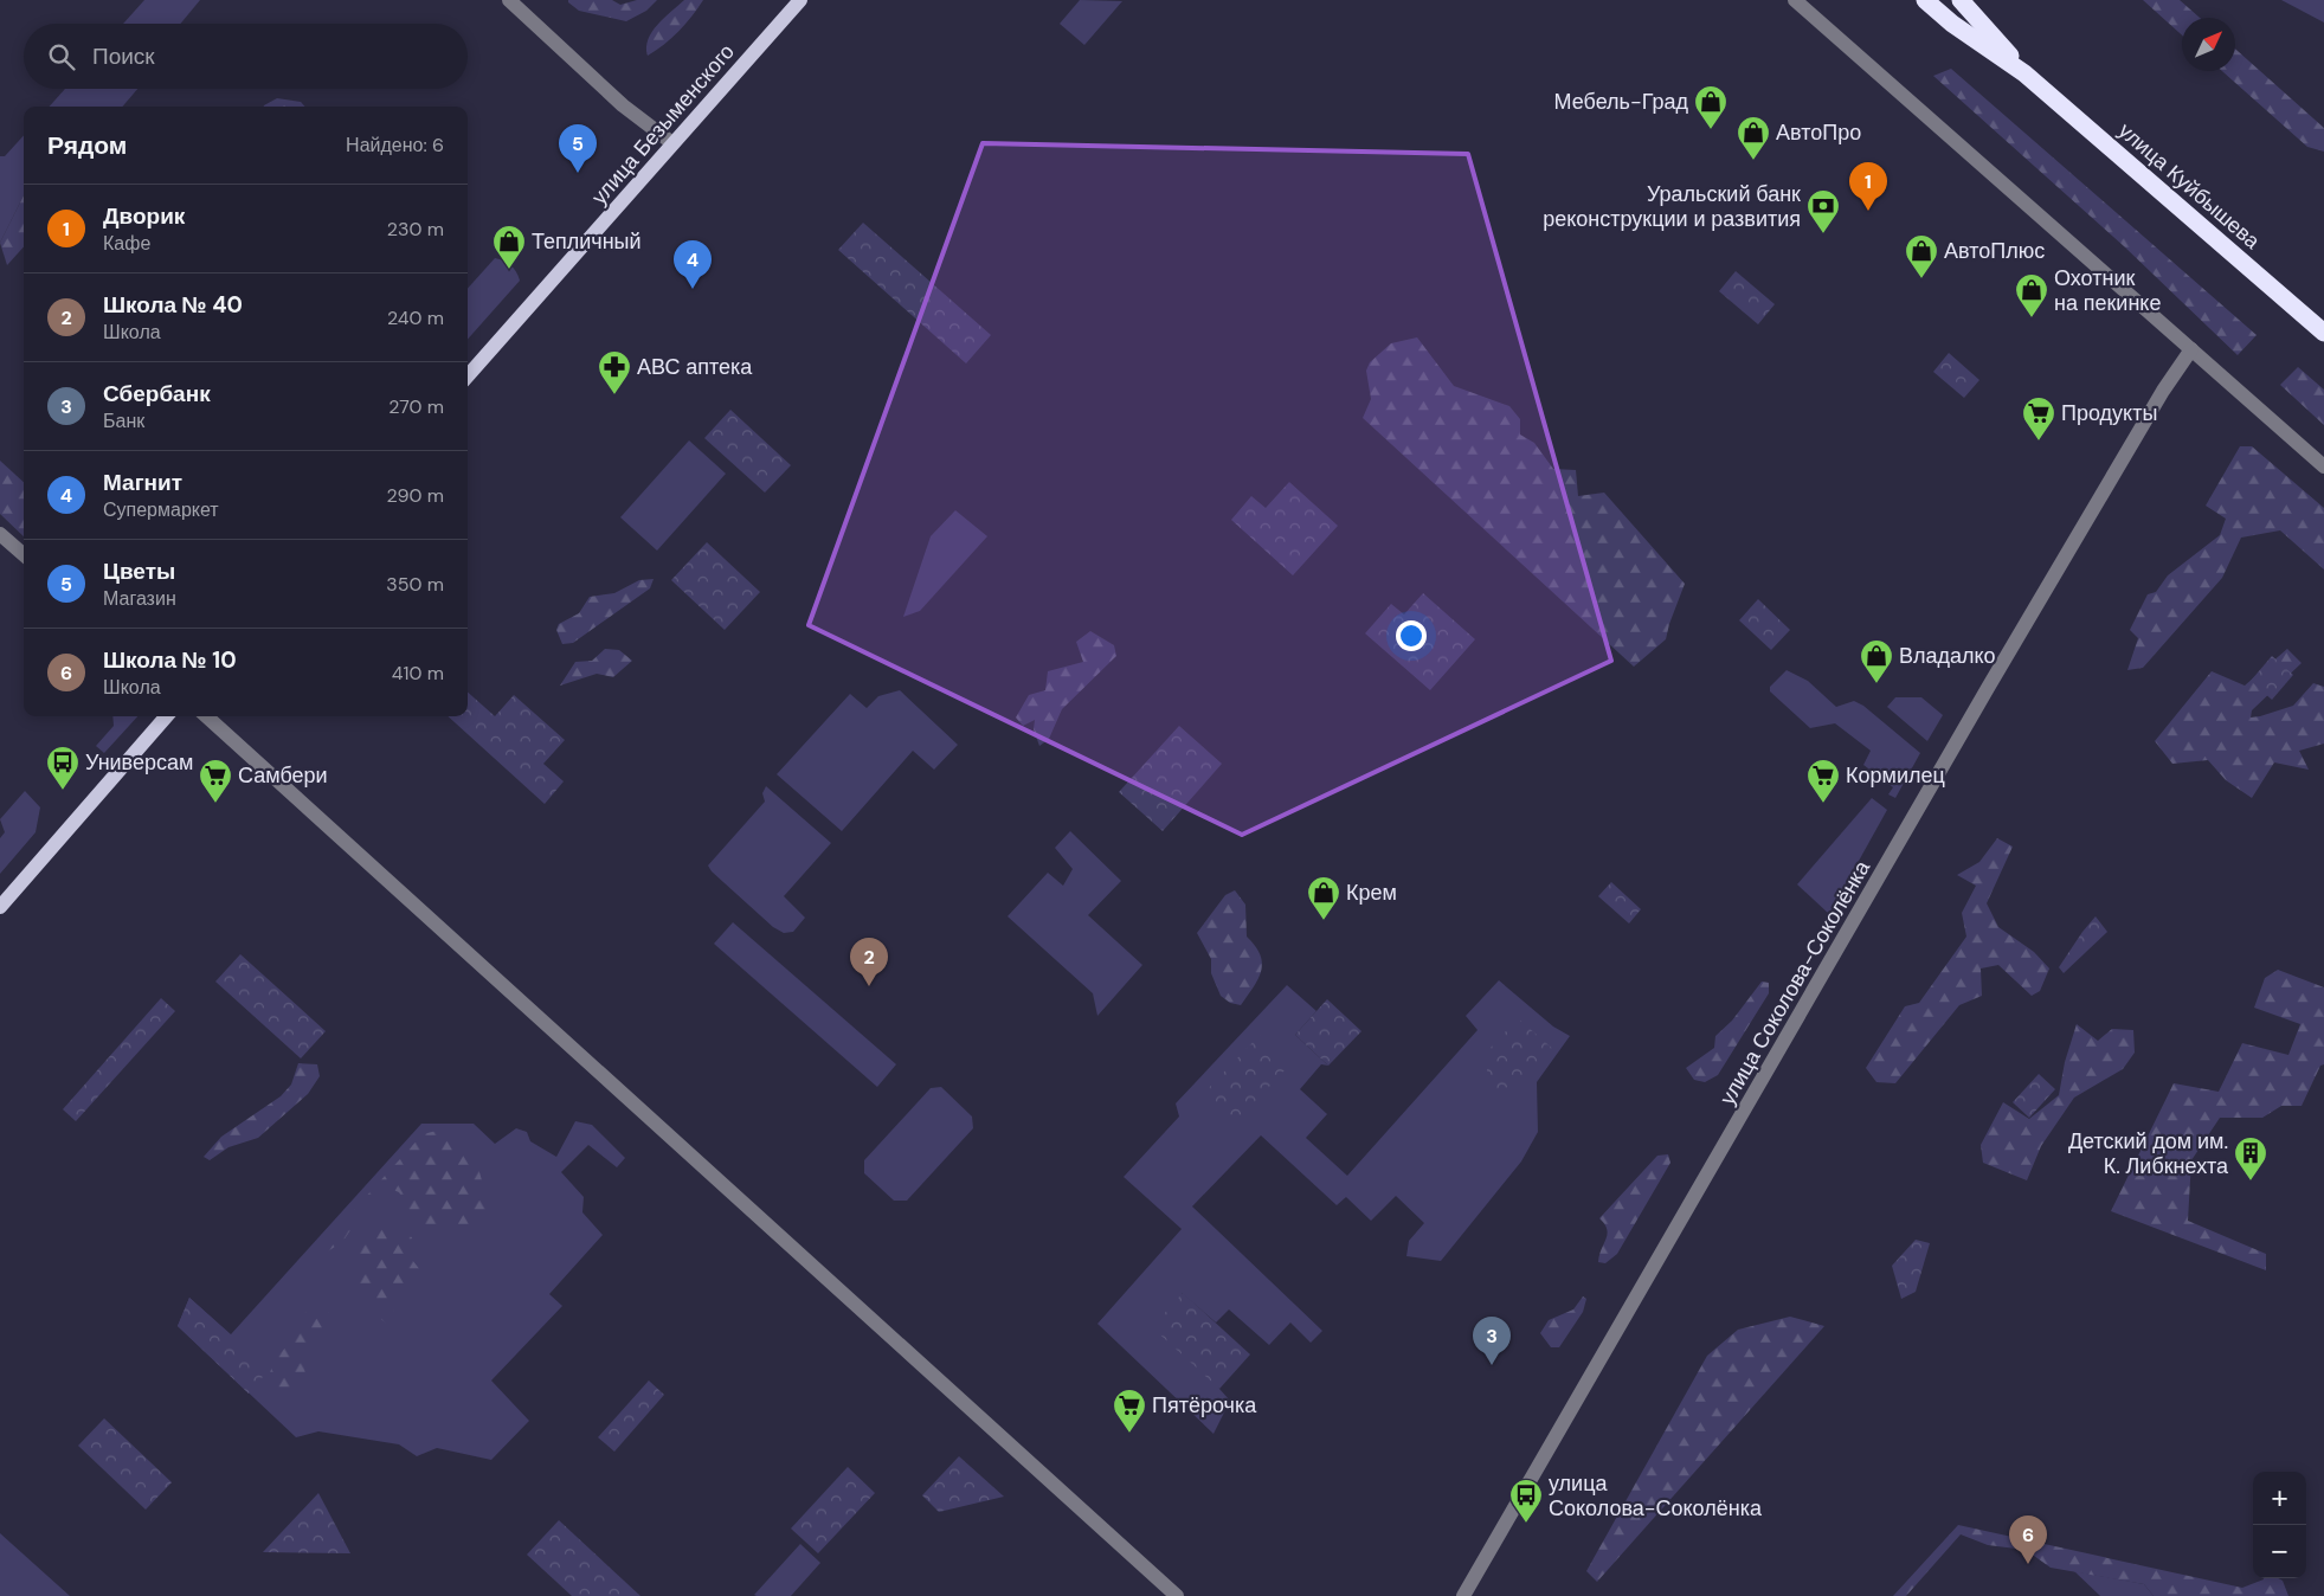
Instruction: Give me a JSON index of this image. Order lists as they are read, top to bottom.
{
  "streets": {
    "highway": ["улица Куйбышева"],
    "main road": ["улица Безыменского"],
    "street": ["улица Соколова-Соколёнка"]
  },
  "places": {
    "shop": [
      "Мебель-Град",
      "АвтоПро",
      "Тепличный",
      "АвтоПлюс",
      "Охотник на пекинке",
      "Владалко",
      "Крем"
    ],
    "bank": ["Уральский банк реконструкции и развития"],
    "pharmacy": ["АВС аптека"],
    "supermarket": [
      "Продукты",
      "Самбери",
      "Кормилец",
      "Пятёрочка"
    ],
    "bus stop": ["Универсам", "улица Соколова-Соколёнка"],
    "building": ["Детский дом им. К. Либкнехта"]
  },
  "north": "top right",
  "page": {
    "search": "Поиск",
    "heading": ["Рядом", "Найдено: 6"],
    "pins": [
      "5",
      "1",
      "4",
      "2",
      "3",
      "6"
    ],
    "list": [
      {
        "mark": "1",
        "name": "Дворик",
        "note": "Кафе",
        "value": "230 m"
      },
      {
        "mark": "2",
        "name": "Школа № 40",
        "note": "Школа",
        "value": "240 m"
      },
      {
        "mark": "3",
        "name": "Сбербанк",
        "note": "Банк",
        "value": "270 m"
      },
      {
        "mark": "4",
        "name": "Магнит",
        "note": "Супермаркет",
        "value": "290 m"
      },
      {
        "mark": "5",
        "name": "Цветы",
        "note": "Магазин",
        "value": "350 m"
      },
      {
        "mark": "6",
        "name": "Школа № 10",
        "note": "Школа",
        "value": "410 m"
      }
    ],
    "map_buttons": ["+", "−"]
  }
}
